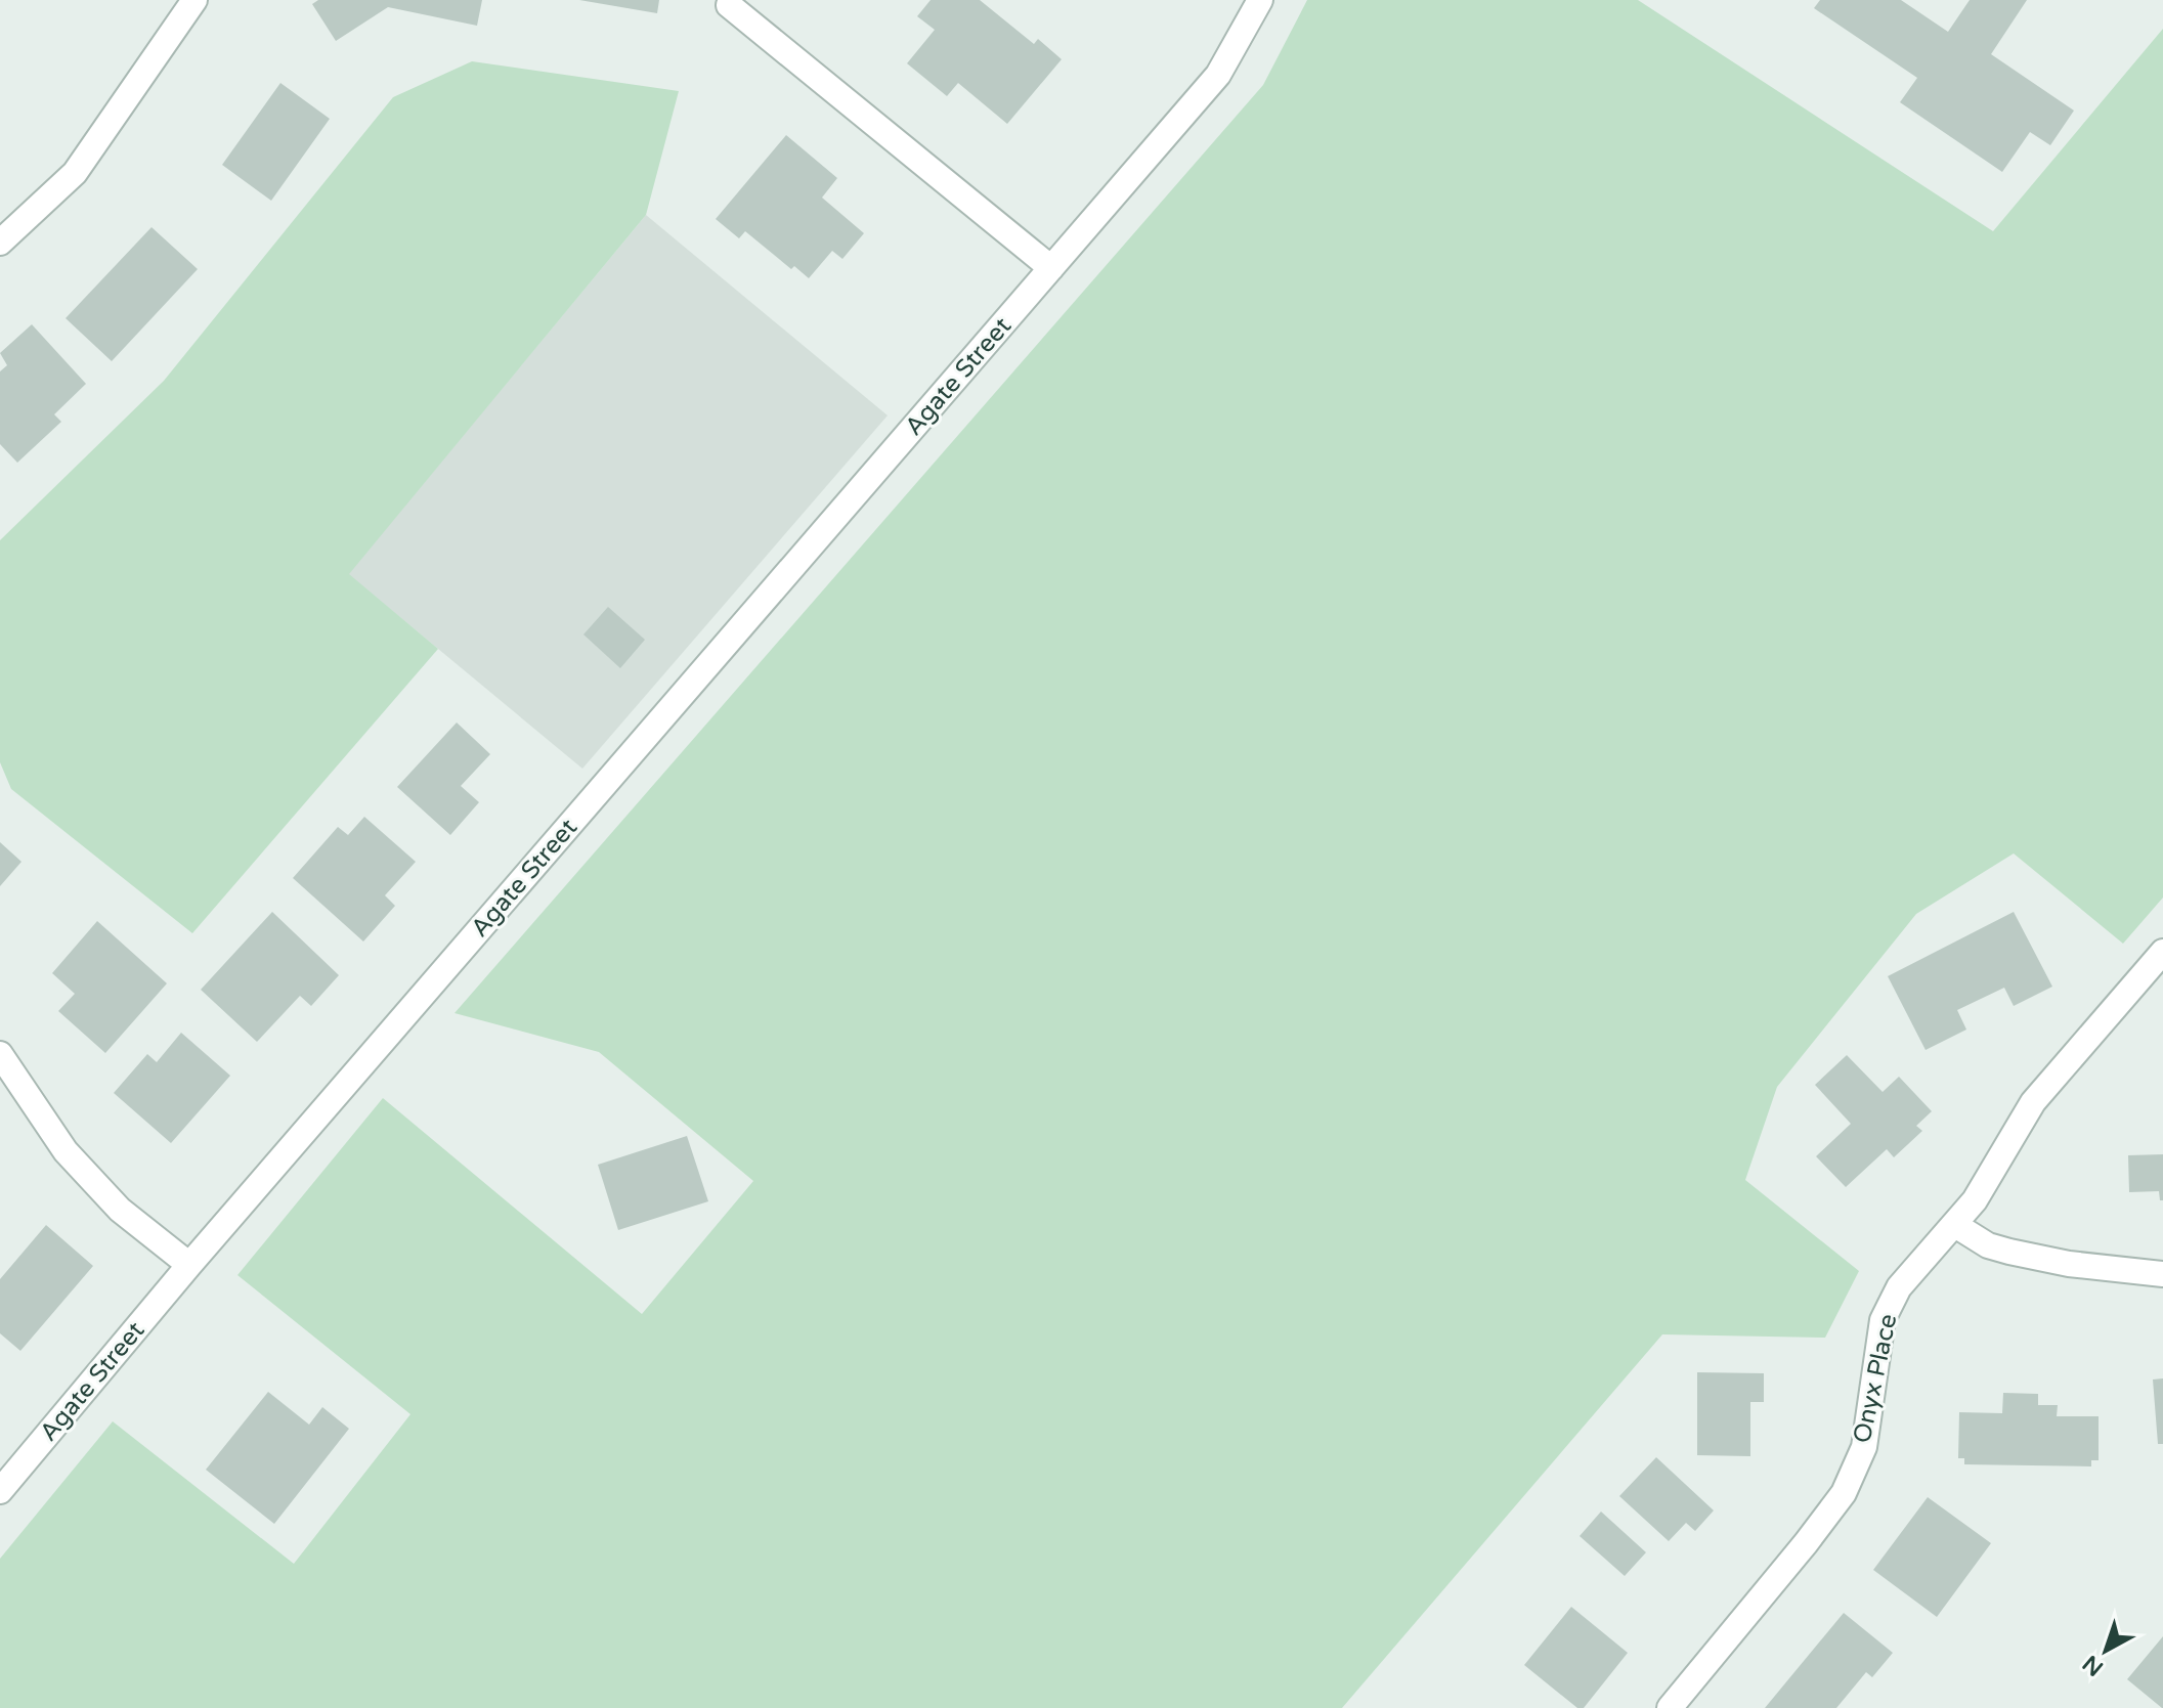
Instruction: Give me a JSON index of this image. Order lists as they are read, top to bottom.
{
  "streets": {
    "street": ["Agate Street", "Onyx Place"]
  },
  "north": "bottom left"
}
